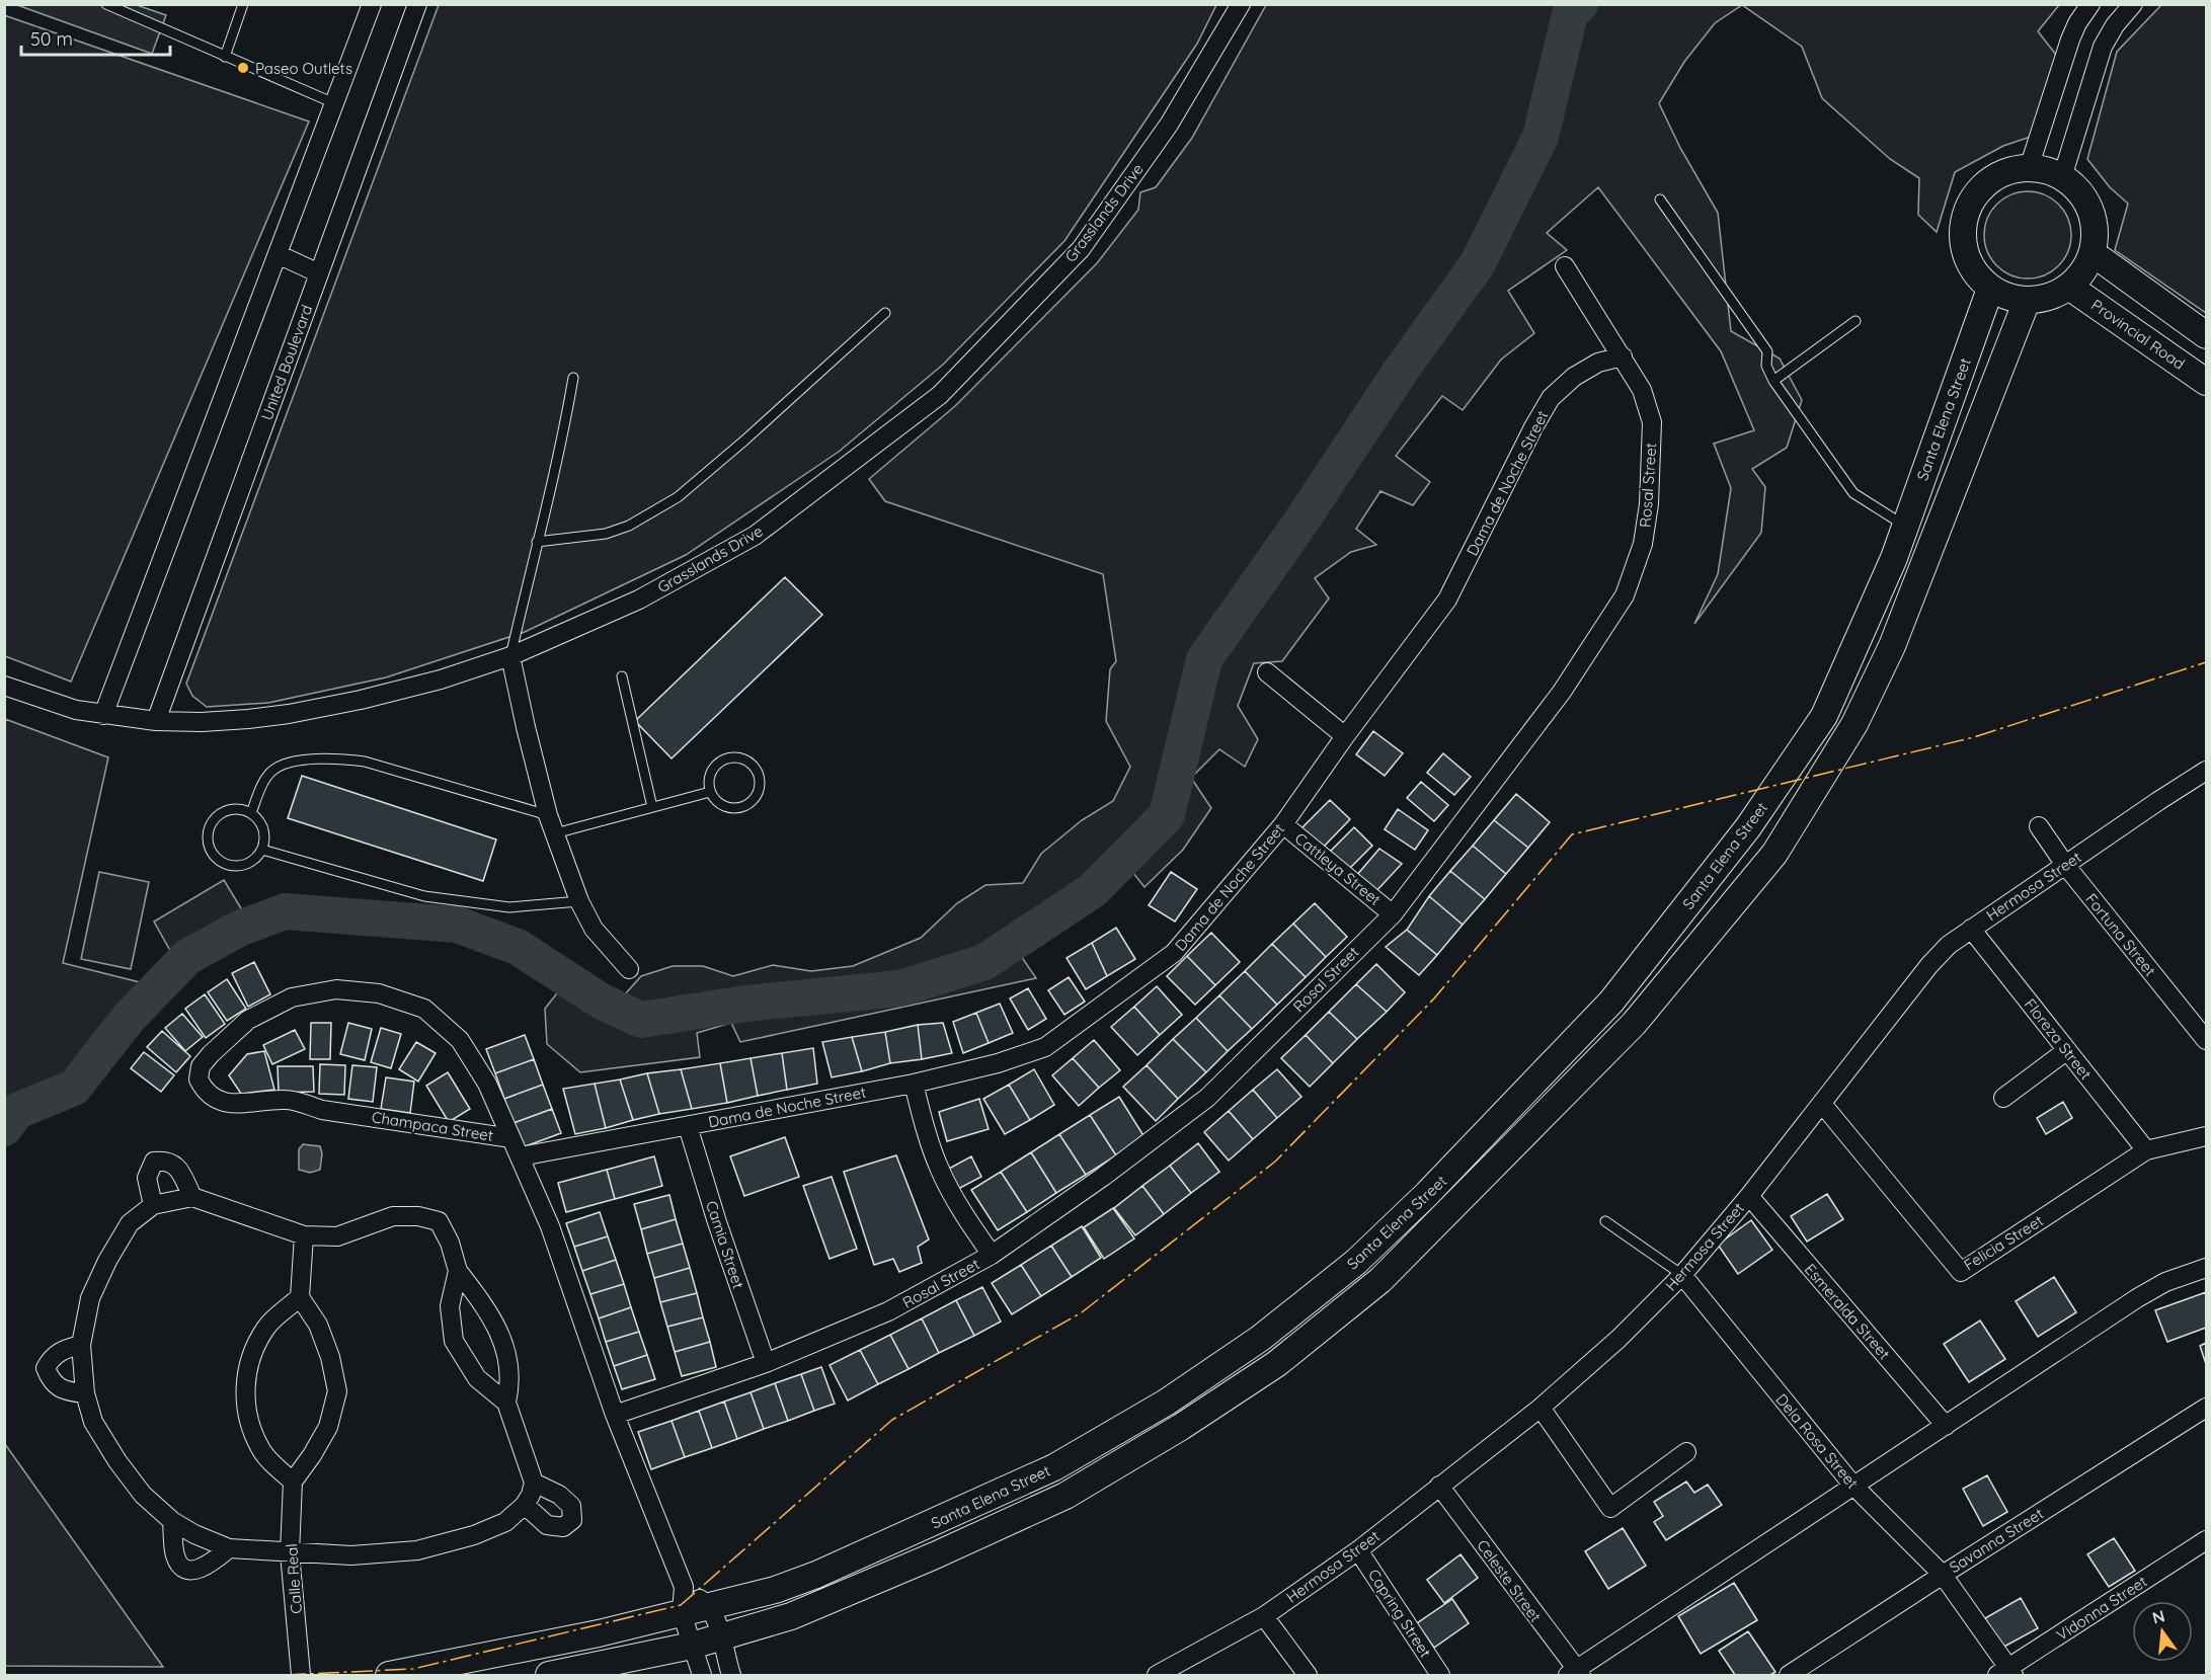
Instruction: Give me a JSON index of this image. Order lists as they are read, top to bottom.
{
  "streets": {
    "street": [
      "Grasslands Drive",
      "Provincial Road",
      "United Boulevard",
      "Santa Elena Street",
      "Dama de Noche Street",
      "Rosal Street",
      "Cattleya Street",
      "Hermosa Street",
      "Fortuna Street",
      "Floreza Street",
      "Champaca Street",
      "Felicia Street",
      "Camia Street",
      "Esmeralda Street",
      "Dela Rosa Street",
      "Savanna Street",
      "Calle Real",
      "Celeste Street",
      "Vidonna Street",
      "Capring Street"
    ]
  },
  "crossings": [
    ["Grasslands Drive", "United Boulevard"],
    ["Provincial Road", "Santa Elena Street"],
    ["Dama de Noche Street", "Rosal Street"],
    ["Dama de Noche Street", "Cattleya Street"],
    ["Dama de Noche Street", "Camia Street"],
    ["Rosal Street", "Cattleya Street"],
    ["Rosal Street", "Camia Street"],
    ["Hermosa Street", "Fortuna Street"],
    ["Hermosa Street", "Floreza Street"],
    ["Hermosa Street", "Felicia Street"],
    ["Hermosa Street", "Esmeralda Street"],
    ["Hermosa Street", "Dela Rosa Street"],
    ["Hermosa Street", "Celeste Street"],
    ["Hermosa Street", "Capring Street"],
    ["Floreza Street", "Felicia Street"],
    ["Dela Rosa Street", "Savanna Street"],
    ["Dela Rosa Street", "Vidonna Street"]
  ],
  "places": ["Paseo Outlets"],
  "scale_bar": "50 m",
  "north": "top"
}
